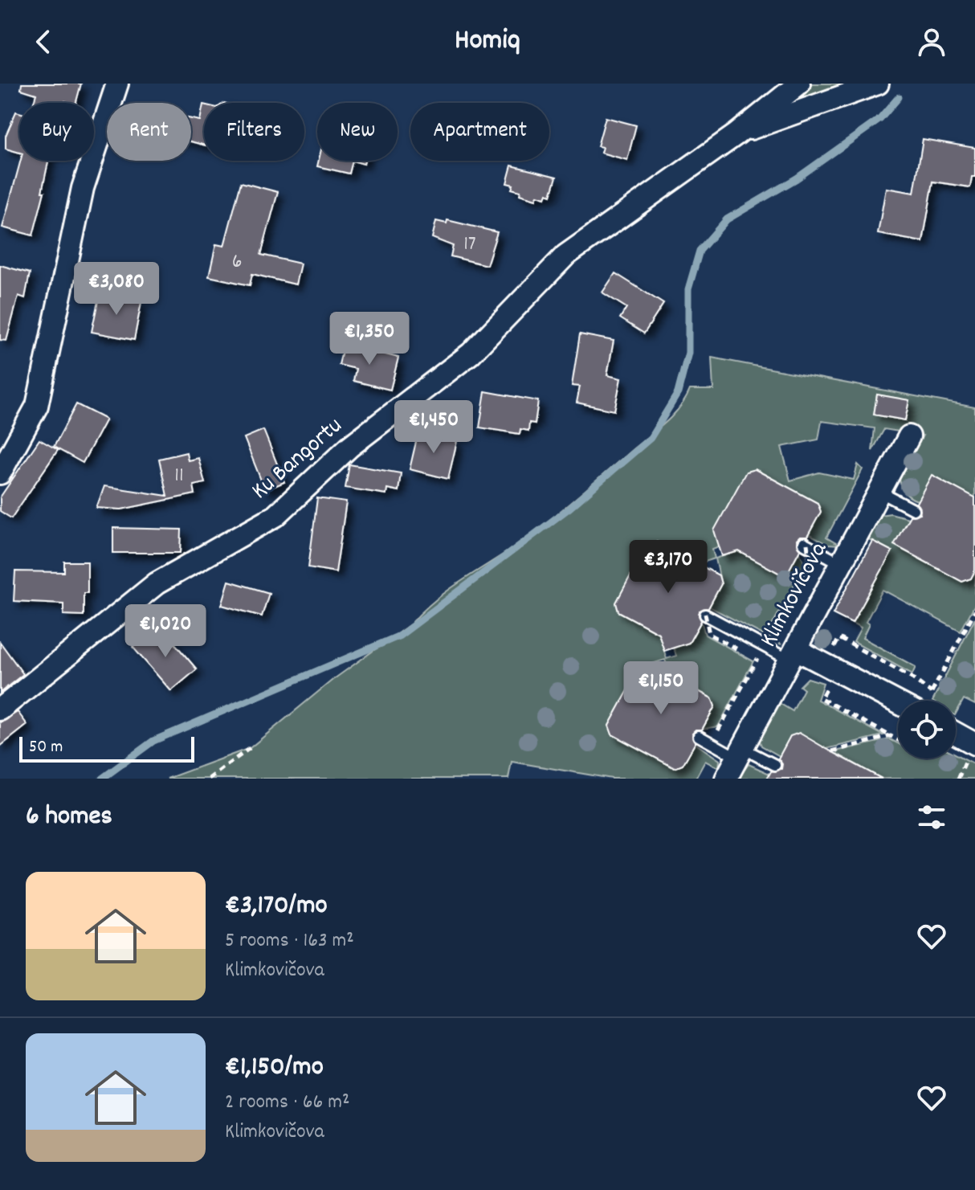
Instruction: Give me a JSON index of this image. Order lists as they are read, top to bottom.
{
  "streets": {
    "street": ["Ku Bangortu", "Klimkovičova"]
  },
  "house_numbers": ["17", "6", "11"],
  "scale_bar": "50 m",
  "page": {
    "header": "Homiq",
    "chip": [
      "Buy",
      "Rent",
      "Filters",
      "New",
      "Apartment"
    ],
    "price": [
      "€3,080",
      "€1,350",
      "€1,450",
      "€3,170",
      "€1,020",
      "€1,150"
    ],
    "scale": "50 m",
    "heading": "6 homes",
    "list": [
      {
        "name": "€3,170/mo",
        "note": "5 rooms · 163 m² · Klimkovičova"
      },
      {
        "name": "€1,150/mo",
        "note": "2 rooms · 66 m² · Klimkovičova"
      }
    ]
  }
}
